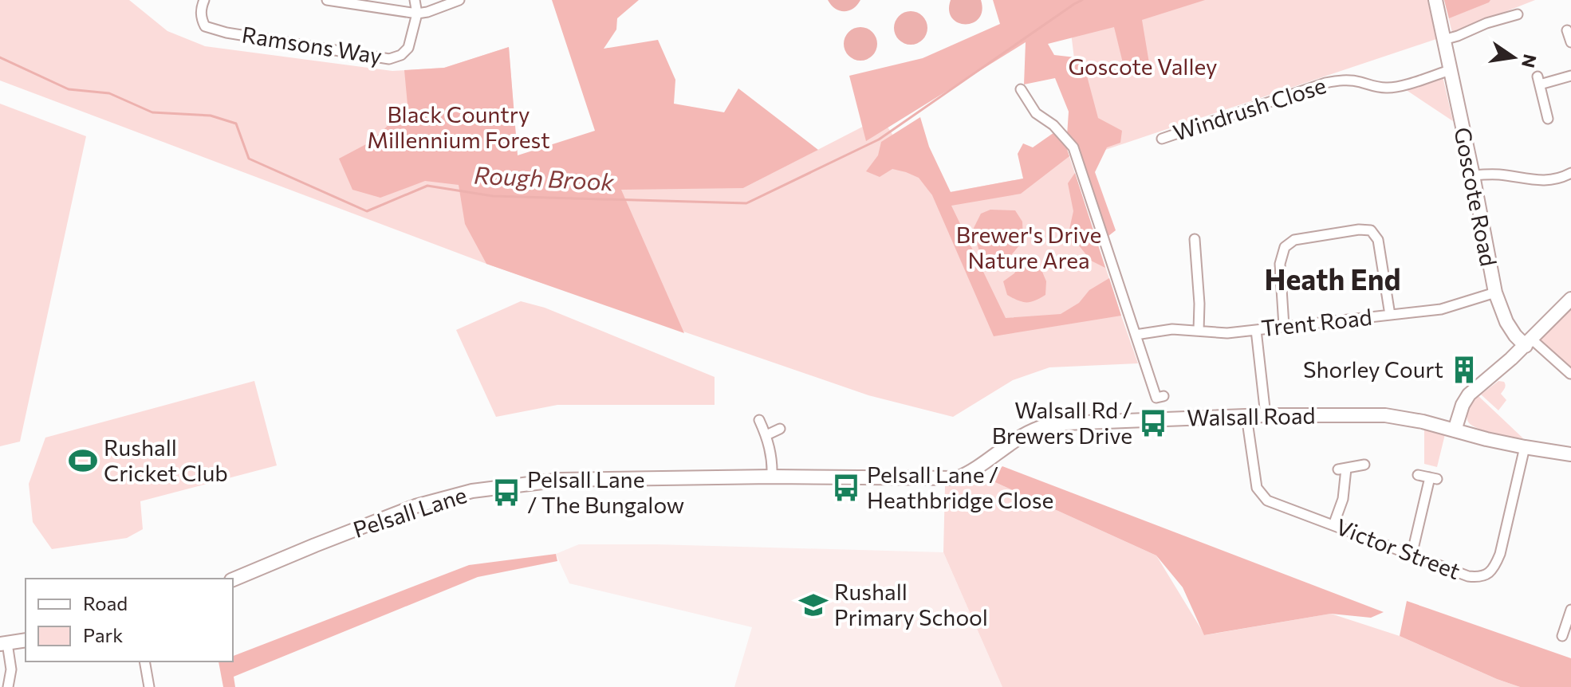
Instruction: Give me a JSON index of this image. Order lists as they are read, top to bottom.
{
  "streets": {
    "main road": ["Goscote Road", "Walsall Road", "Pelsall Lane"],
    "street": [
      "Ramsons Way",
      "Windrush Close",
      "Trent Road",
      "Victor Street"
    ]
  },
  "crossings": [
    ["Windrush Close", "Goscote Road"],
    ["Goscote Road", "Trent Road"],
    ["Walsall Road", "Pelsall Lane"],
    ["Walsall Road", "Victor Street"]
  ],
  "districts": ["Heath End"],
  "water": ["Rough Brook"],
  "parks": ["Goscote Valley", "Black Country Millennium Forest", "Brewer's Drive Nature Area"],
  "places": {
    "building": ["Shorley Court"],
    "bus stop": ["Walsall Rd / Brewers Drive", "Pelsall Lane / Heathbridge Close", "Pelsall Lane / The Bungalow"],
    "sports": ["Rushall Cricket Club"],
    "school or university": ["Rushall Primary School"]
  },
  "legend": ["Road", "Park"],
  "north": "right"
}
